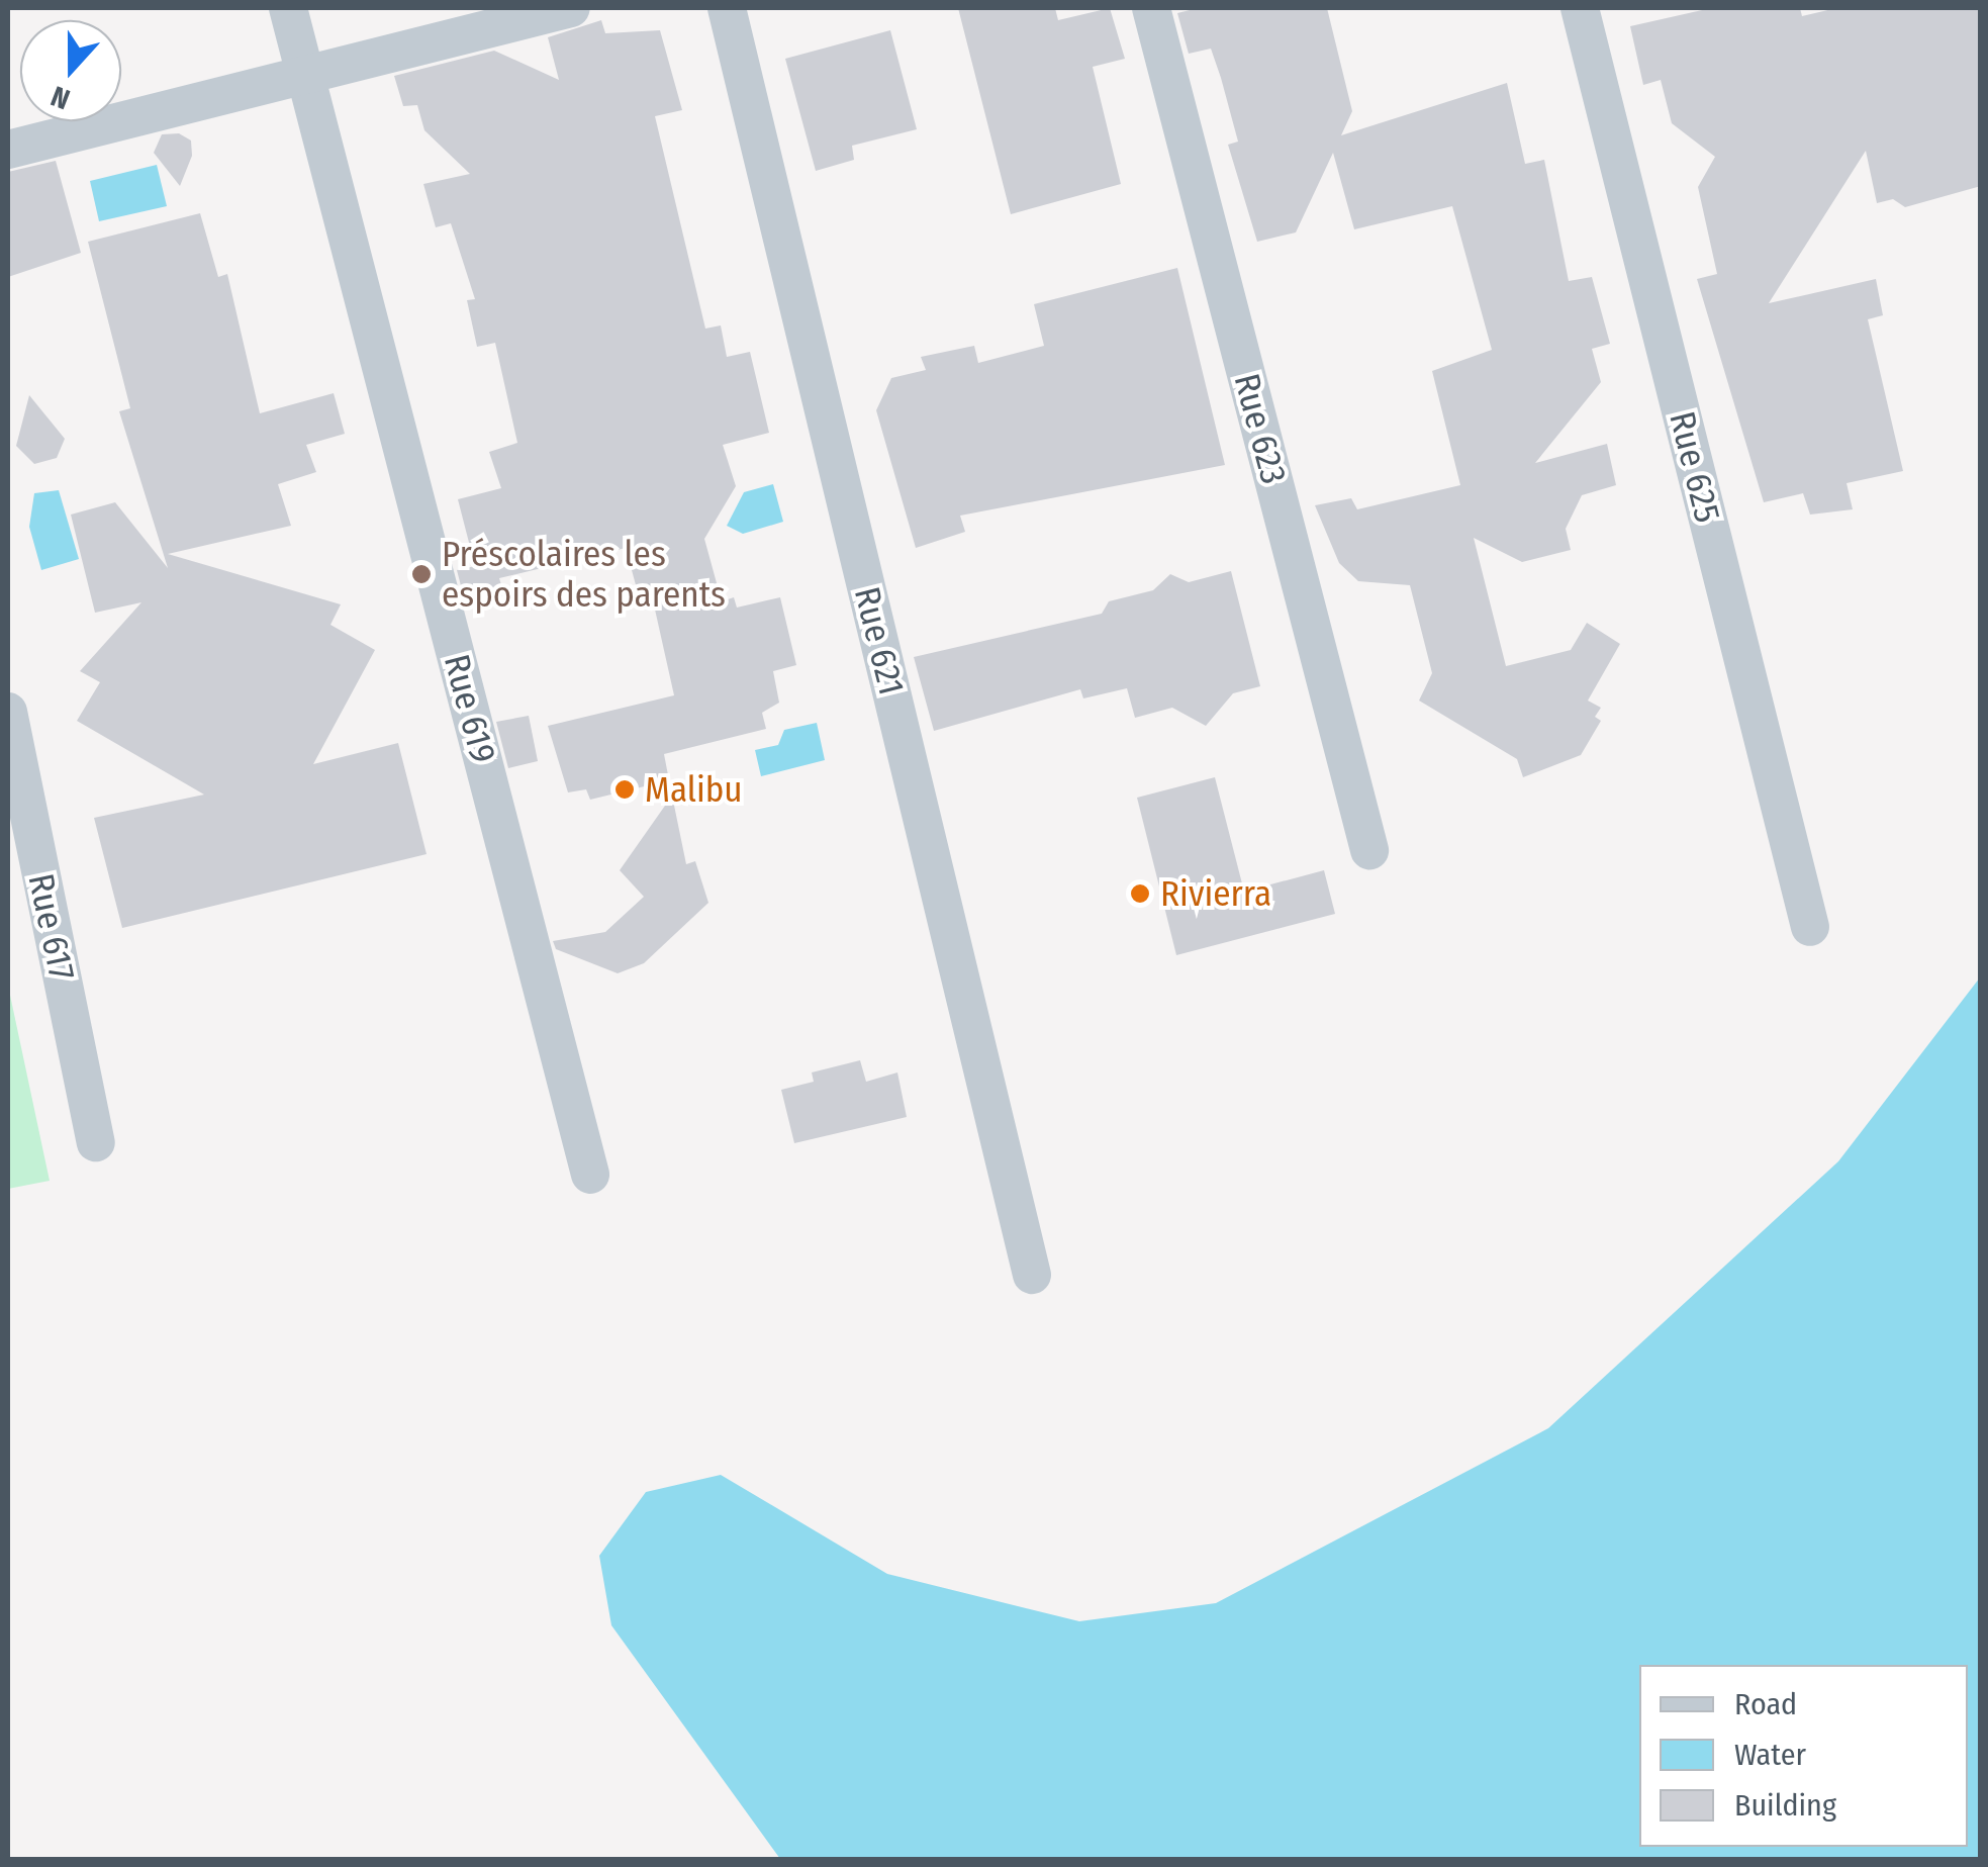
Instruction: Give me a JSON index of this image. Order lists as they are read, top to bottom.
{
  "streets": {
    "street": [
      "Rue 623",
      "Rue 625",
      "Rue 621",
      "Rue 619",
      "Rue 617"
    ]
  },
  "places": ["Préscolaires les espoirs des parents", "Malibu", "Rivierra"],
  "legend": ["Road", "Water", "Building"],
  "north": "bottom"
}
